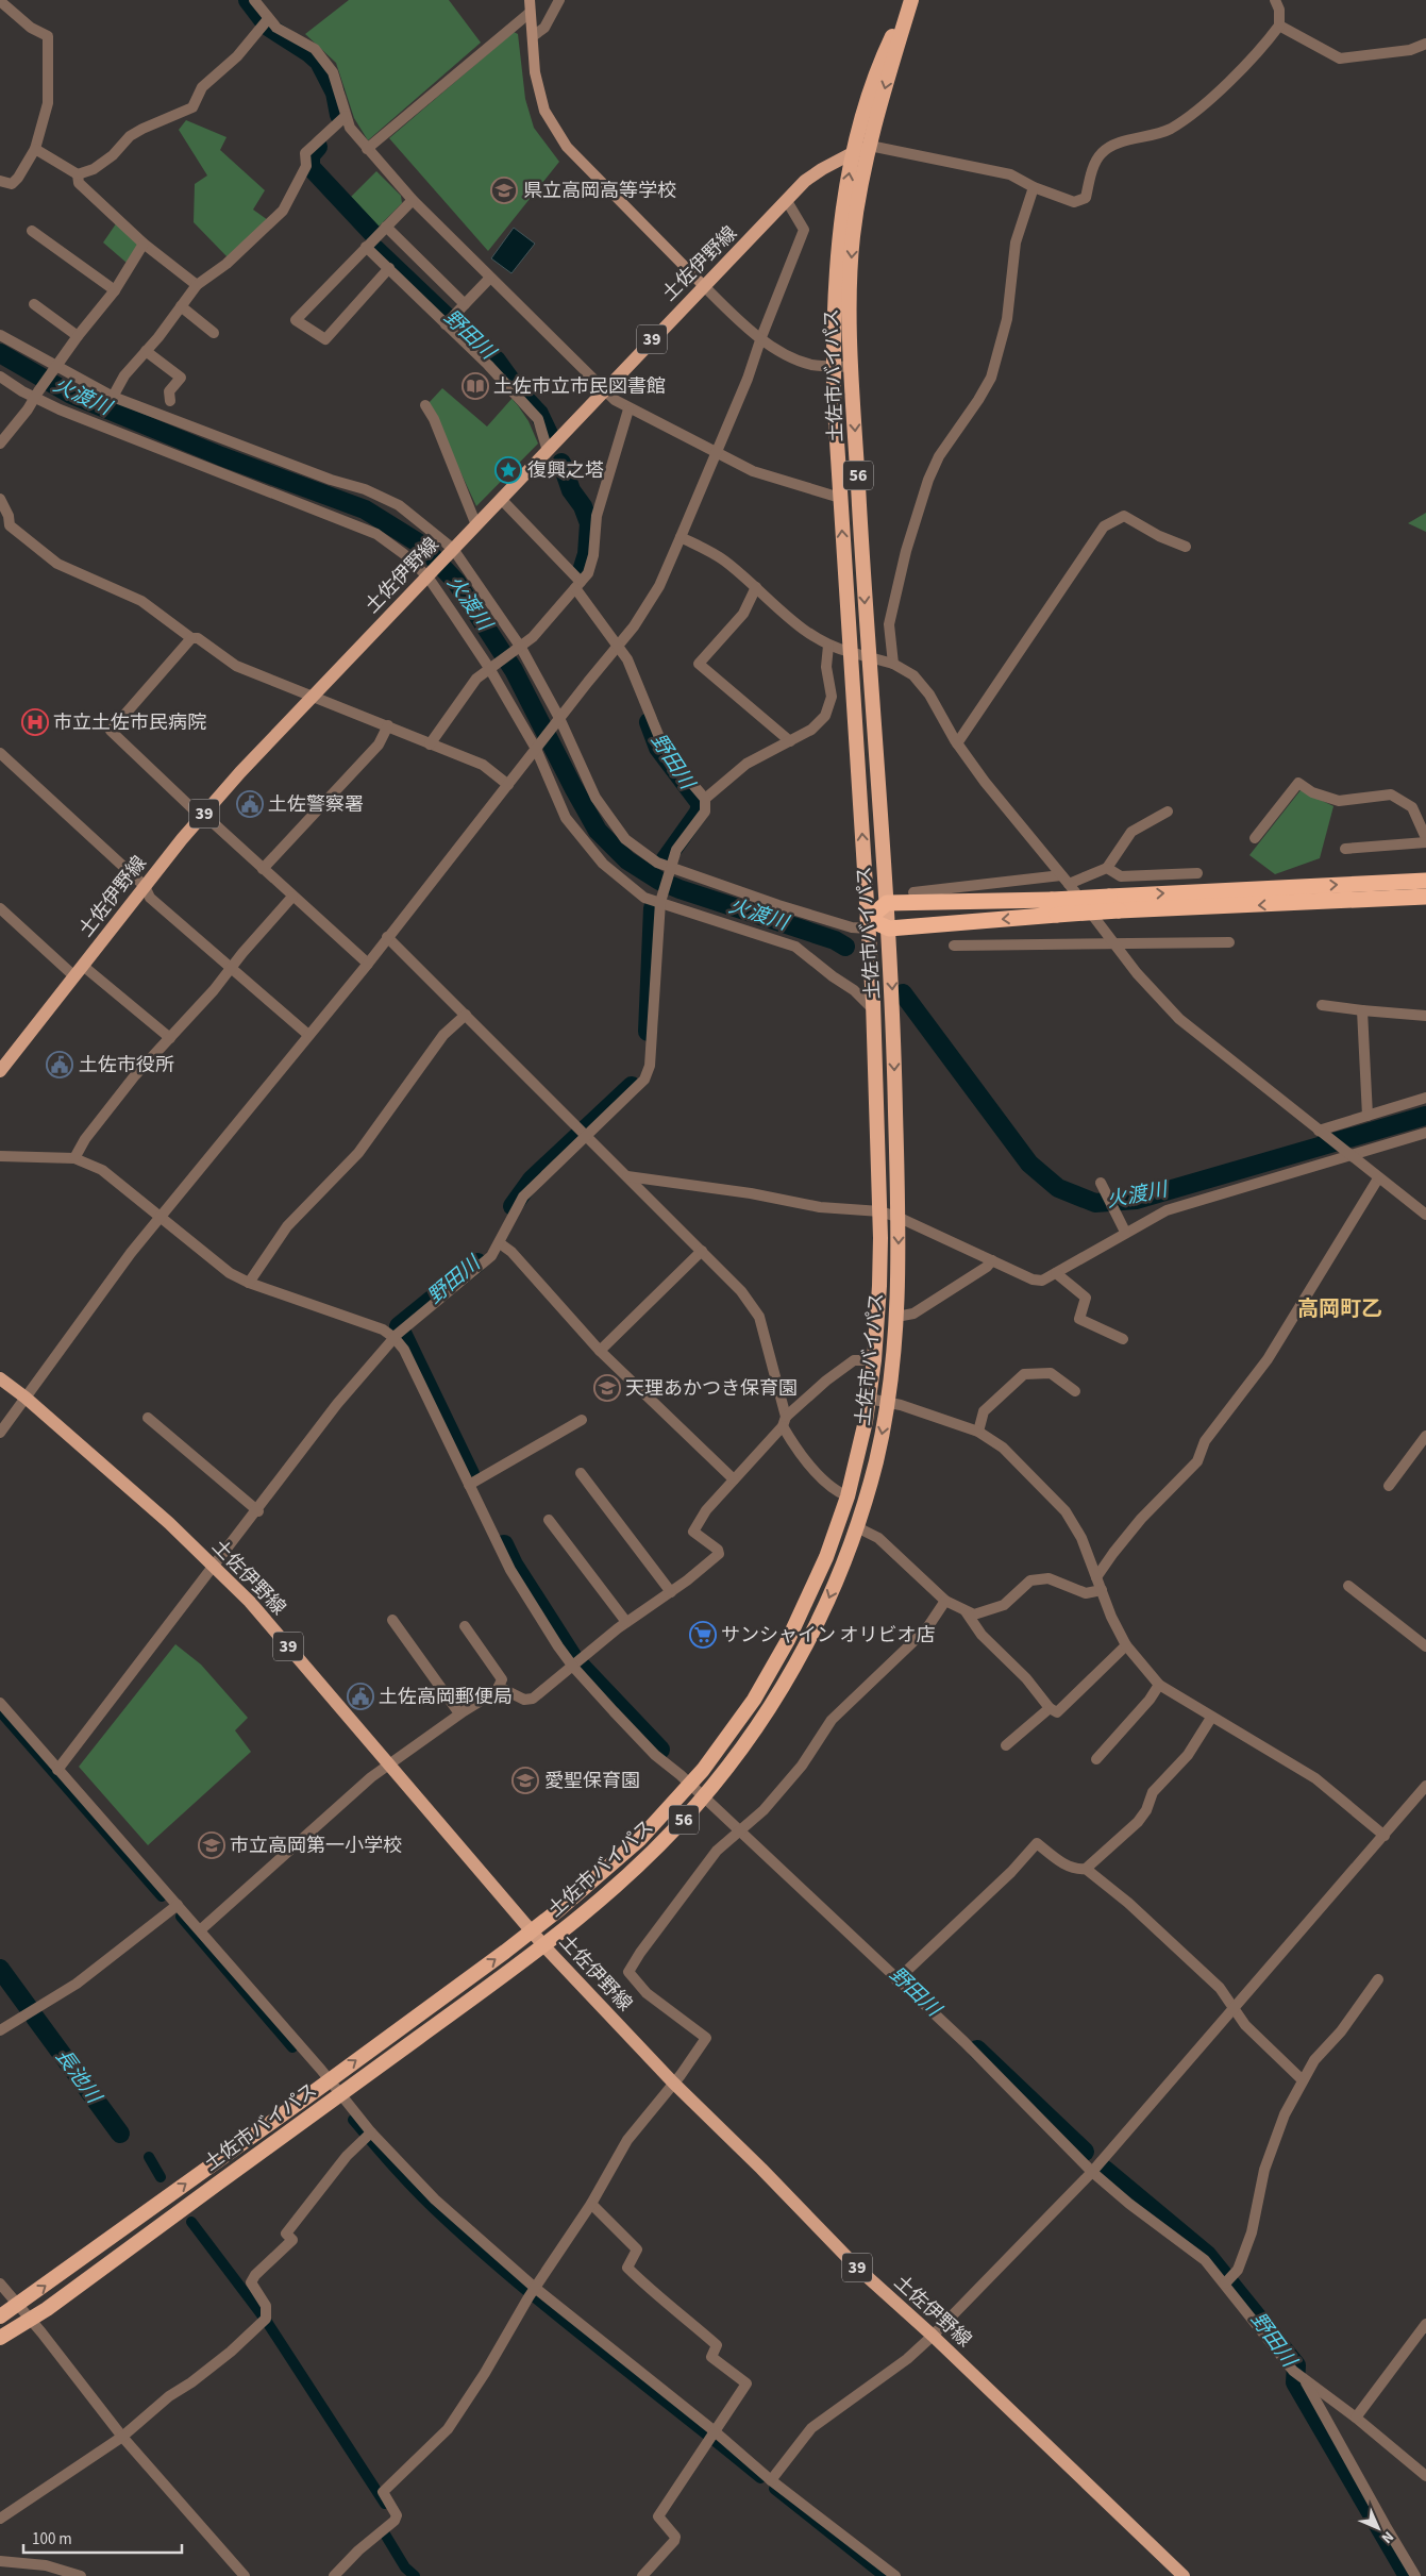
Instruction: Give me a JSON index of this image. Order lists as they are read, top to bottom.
{
  "streets": {
    "highway": ["土佐市バイパス", "56"],
    "main road": ["土佐伊野線", "39"]
  },
  "crossings": [
    ["土佐伊野線", "土佐市バイパス"]
  ],
  "districts": ["高岡町乙"],
  "water": ["野田川", "火渡川", "長池川"],
  "places": {
    "school or university": [
      "県立高岡高等学校",
      "天理あかつき保育園",
      "愛聖保育園",
      "市立高岡第一小学校"
    ],
    "library": ["土佐市立市民図書館"],
    "place": ["復興之塔"],
    "hospital": ["市立土佐市民病院"],
    "public building": ["土佐警察署", "土佐市役所", "土佐高岡郵便局"],
    "supermarket": ["サンシャイン オリビオ店"]
  },
  "scale_bar": "100 m",
  "north": "bottom right"
}
